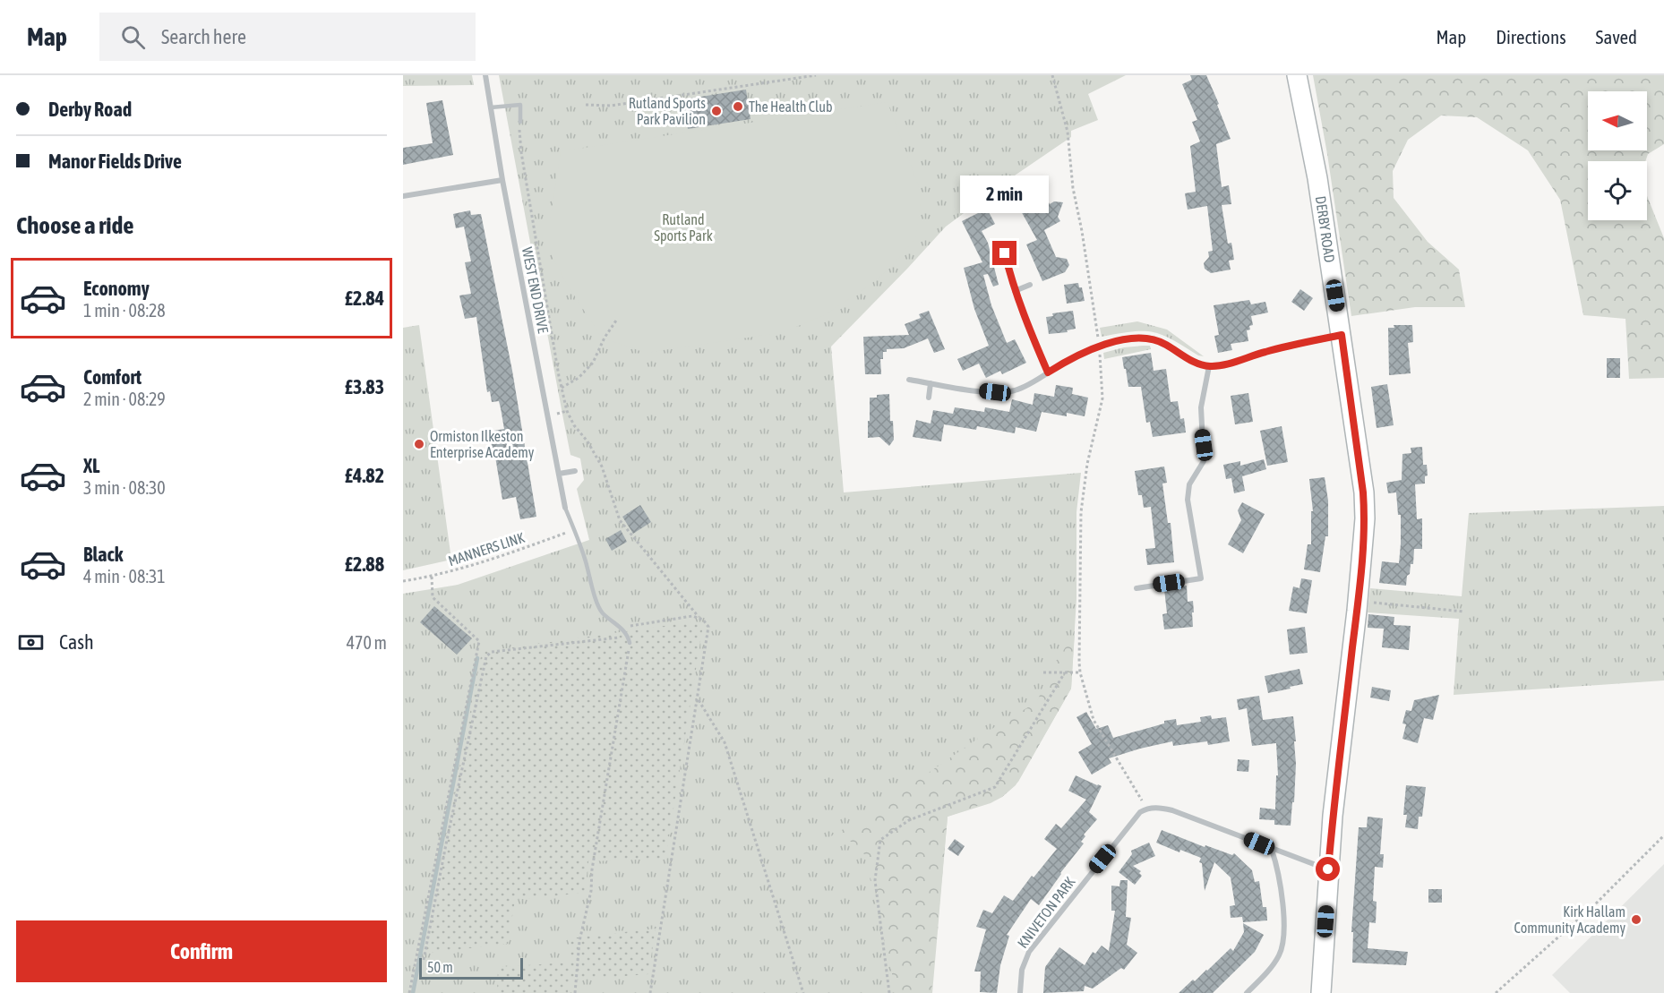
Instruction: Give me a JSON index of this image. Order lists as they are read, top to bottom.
{
  "streets": {
    "main road": ["DERBY ROAD"],
    "street": ["WEST END DRIVE", "KNIVETON PARK"],
    "path": ["MANNERS LINK"]
  },
  "parks": ["Rutland Sports Park"],
  "places": [
    "The Health Club",
    "Rutland Sports Park Pavilion",
    "Ormiston Ilkeston Enterprise Academy",
    "Kirk Hallam Community Academy"
  ],
  "scale_bar": "50 m",
  "north": "left",
  "page": {
    "header": "Map",
    "search": "Search here",
    "nav": ["Map", "Directions", "Saved"],
    "banner": ["Derby Road", "Manor Fields Drive"],
    "bubble": "2 min",
    "heading": "Choose a ride",
    "list": [
      {
        "name": "Economy",
        "note": "1 min · 08:28",
        "value": "£2.84"
      },
      {
        "name": "Comfort",
        "note": "2 min · 08:29",
        "value": "£3.83"
      },
      {
        "name": "XL",
        "note": "3 min · 08:30",
        "value": "£4.82"
      },
      {
        "name": "Black",
        "note": "4 min · 08:31",
        "value": "£2.88"
      }
    ],
    "pay": ["Cash", "470 m"],
    "buttons": "Confirm",
    "scale": "50 m"
  }
}
